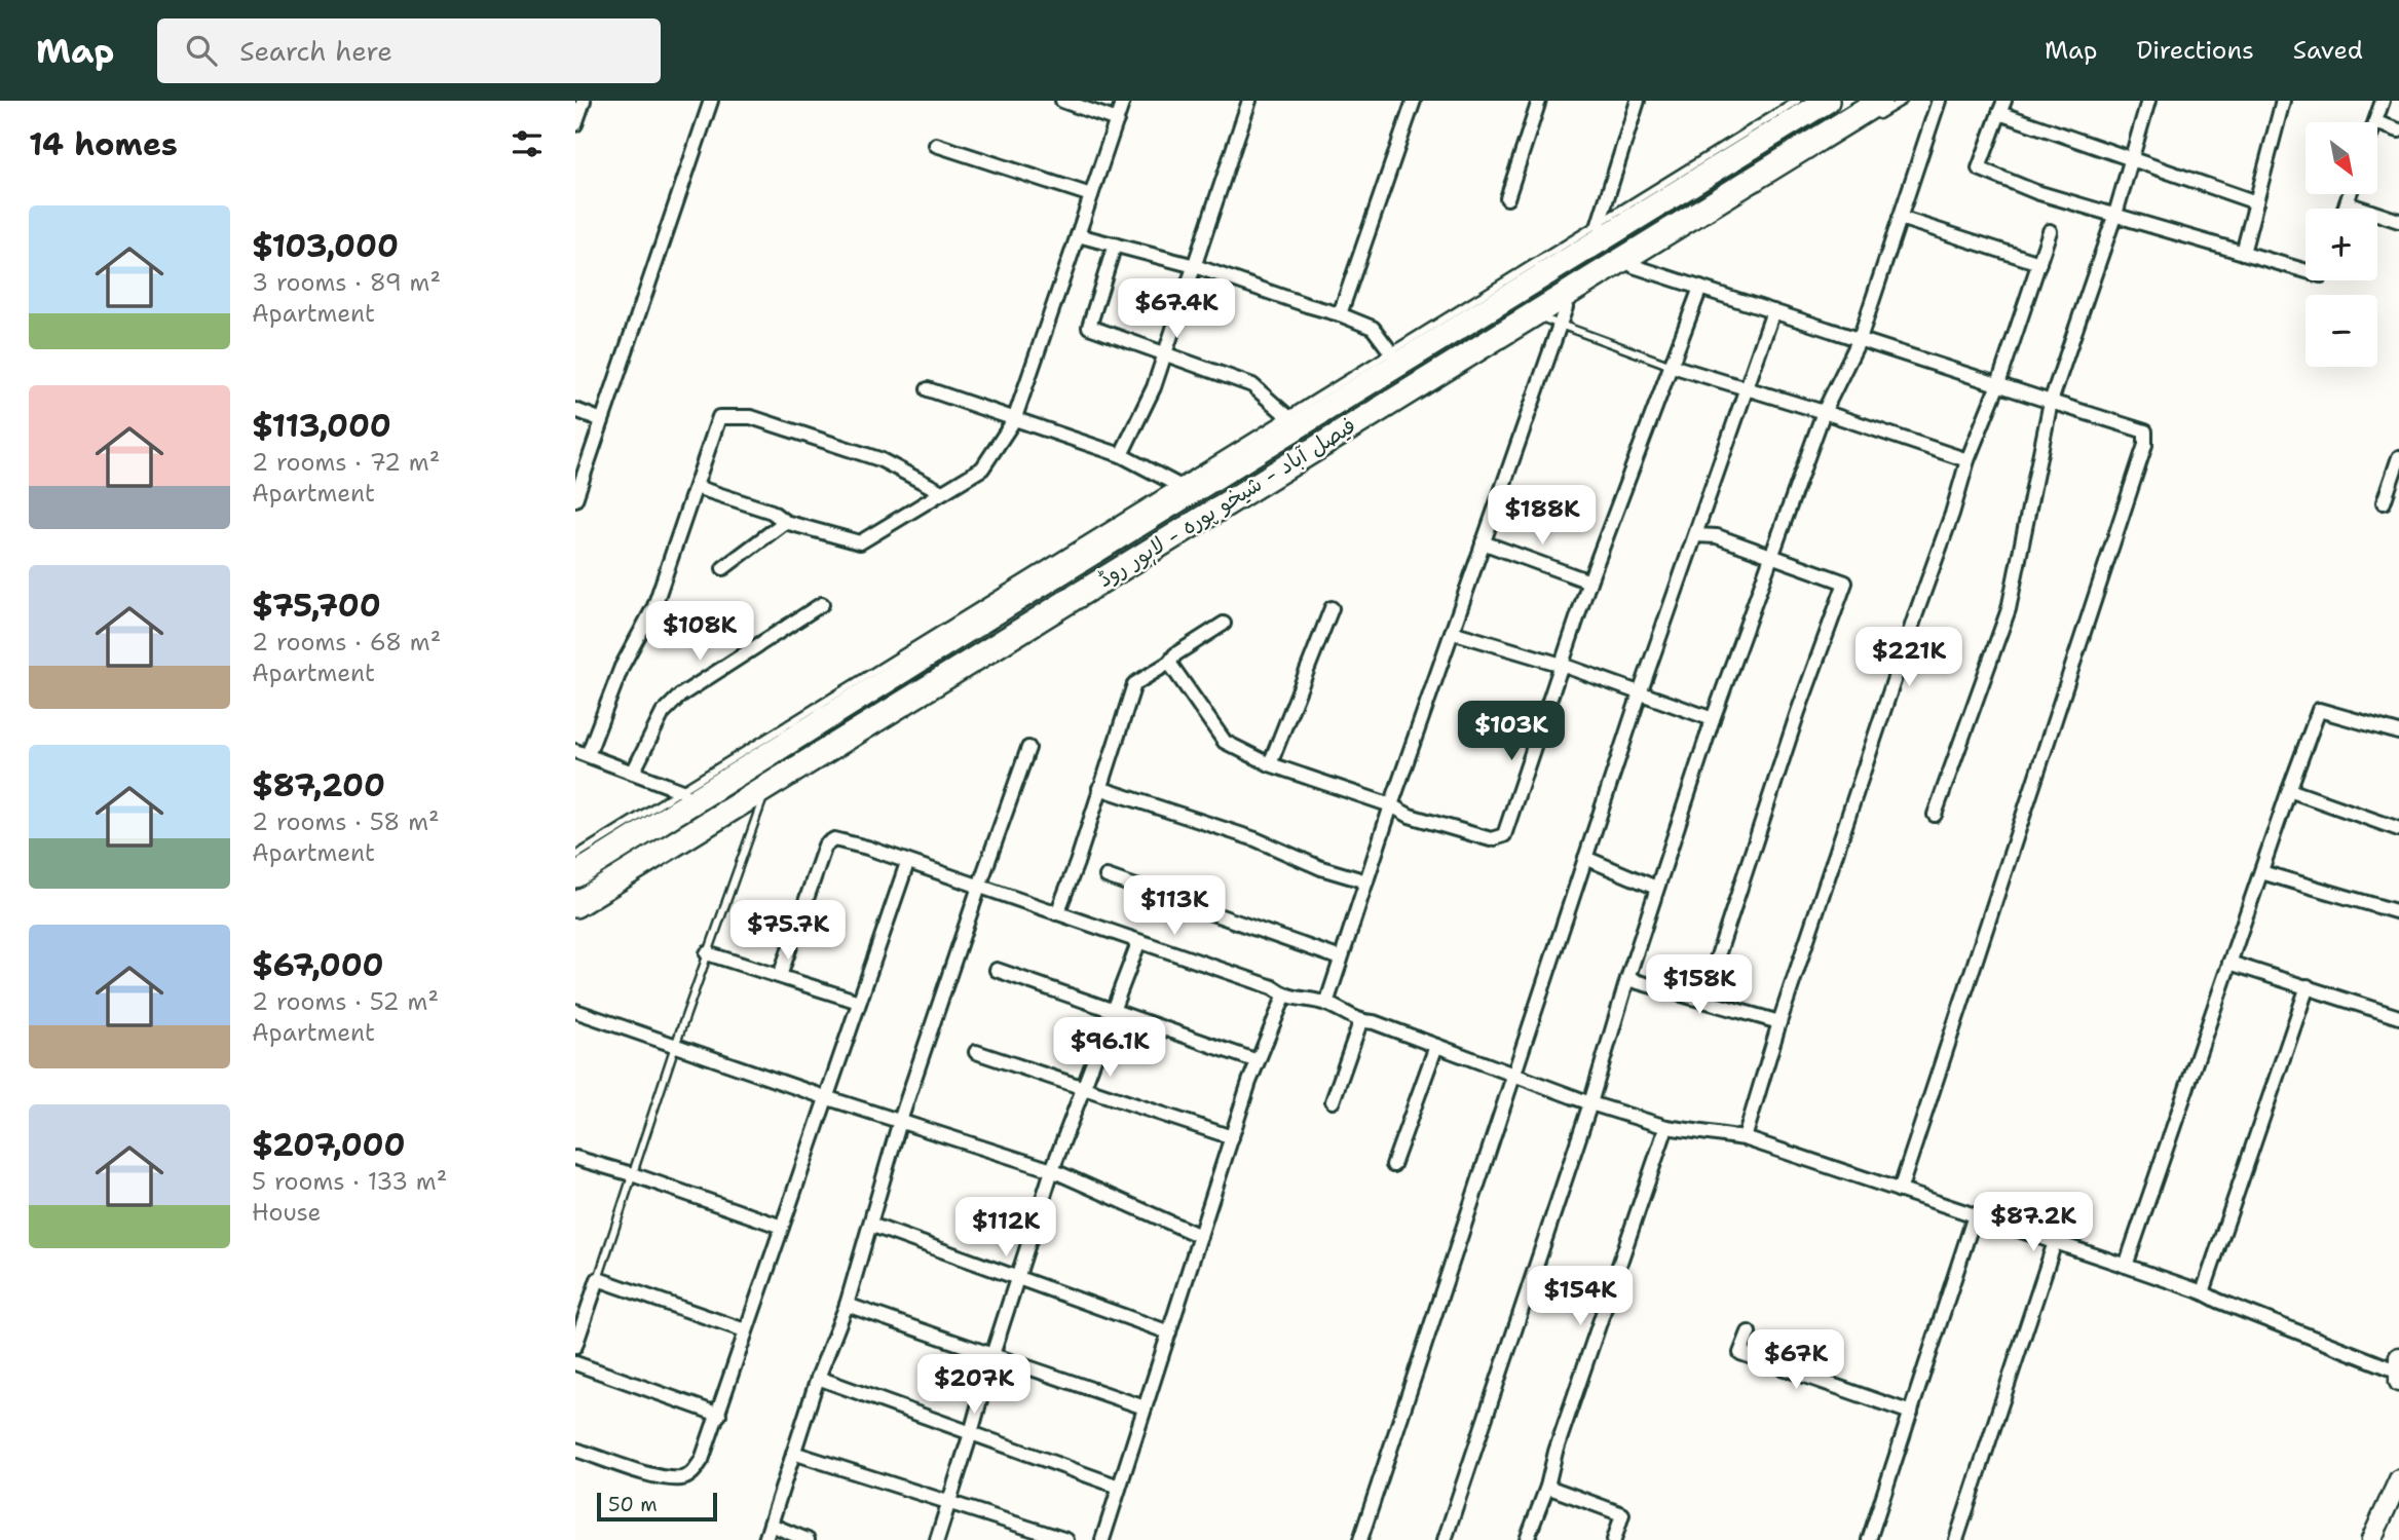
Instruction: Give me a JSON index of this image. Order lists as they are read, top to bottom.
{
  "streets": {
    "highway": ["فیصل آباد - شیخو پورہ - لاہور روڈ"]
  },
  "scale_bar": "50 m",
  "north": "bottom right",
  "page": {
    "header": "Map",
    "search": "Search here",
    "nav": ["Map", "Directions", "Saved"],
    "heading": "14 homes",
    "map_buttons": ["+", "−"],
    "list": [
      {
        "name": "$103,000",
        "note": "3 rooms · 89 m² · Apartment"
      },
      {
        "name": "$113,000",
        "note": "2 rooms · 72 m² · Apartment"
      },
      {
        "name": "$75,700",
        "note": "2 rooms · 68 m² · Apartment"
      },
      {
        "name": "$87,200",
        "note": "2 rooms · 58 m² · Apartment"
      },
      {
        "name": "$67,000",
        "note": "2 rooms · 52 m² · Apartment"
      },
      {
        "name": "$207,000",
        "note": "5 rooms · 133 m² · House"
      }
    ],
    "price": [
      "$67.4K",
      "$188K",
      "$108K",
      "$221K",
      "$103K",
      "$113K",
      "$75.7K",
      "$158K",
      "$96.1K",
      "$87.2K",
      "$112K",
      "$154K",
      "$67K",
      "$207K"
    ],
    "scale": "50 m"
  }
}
